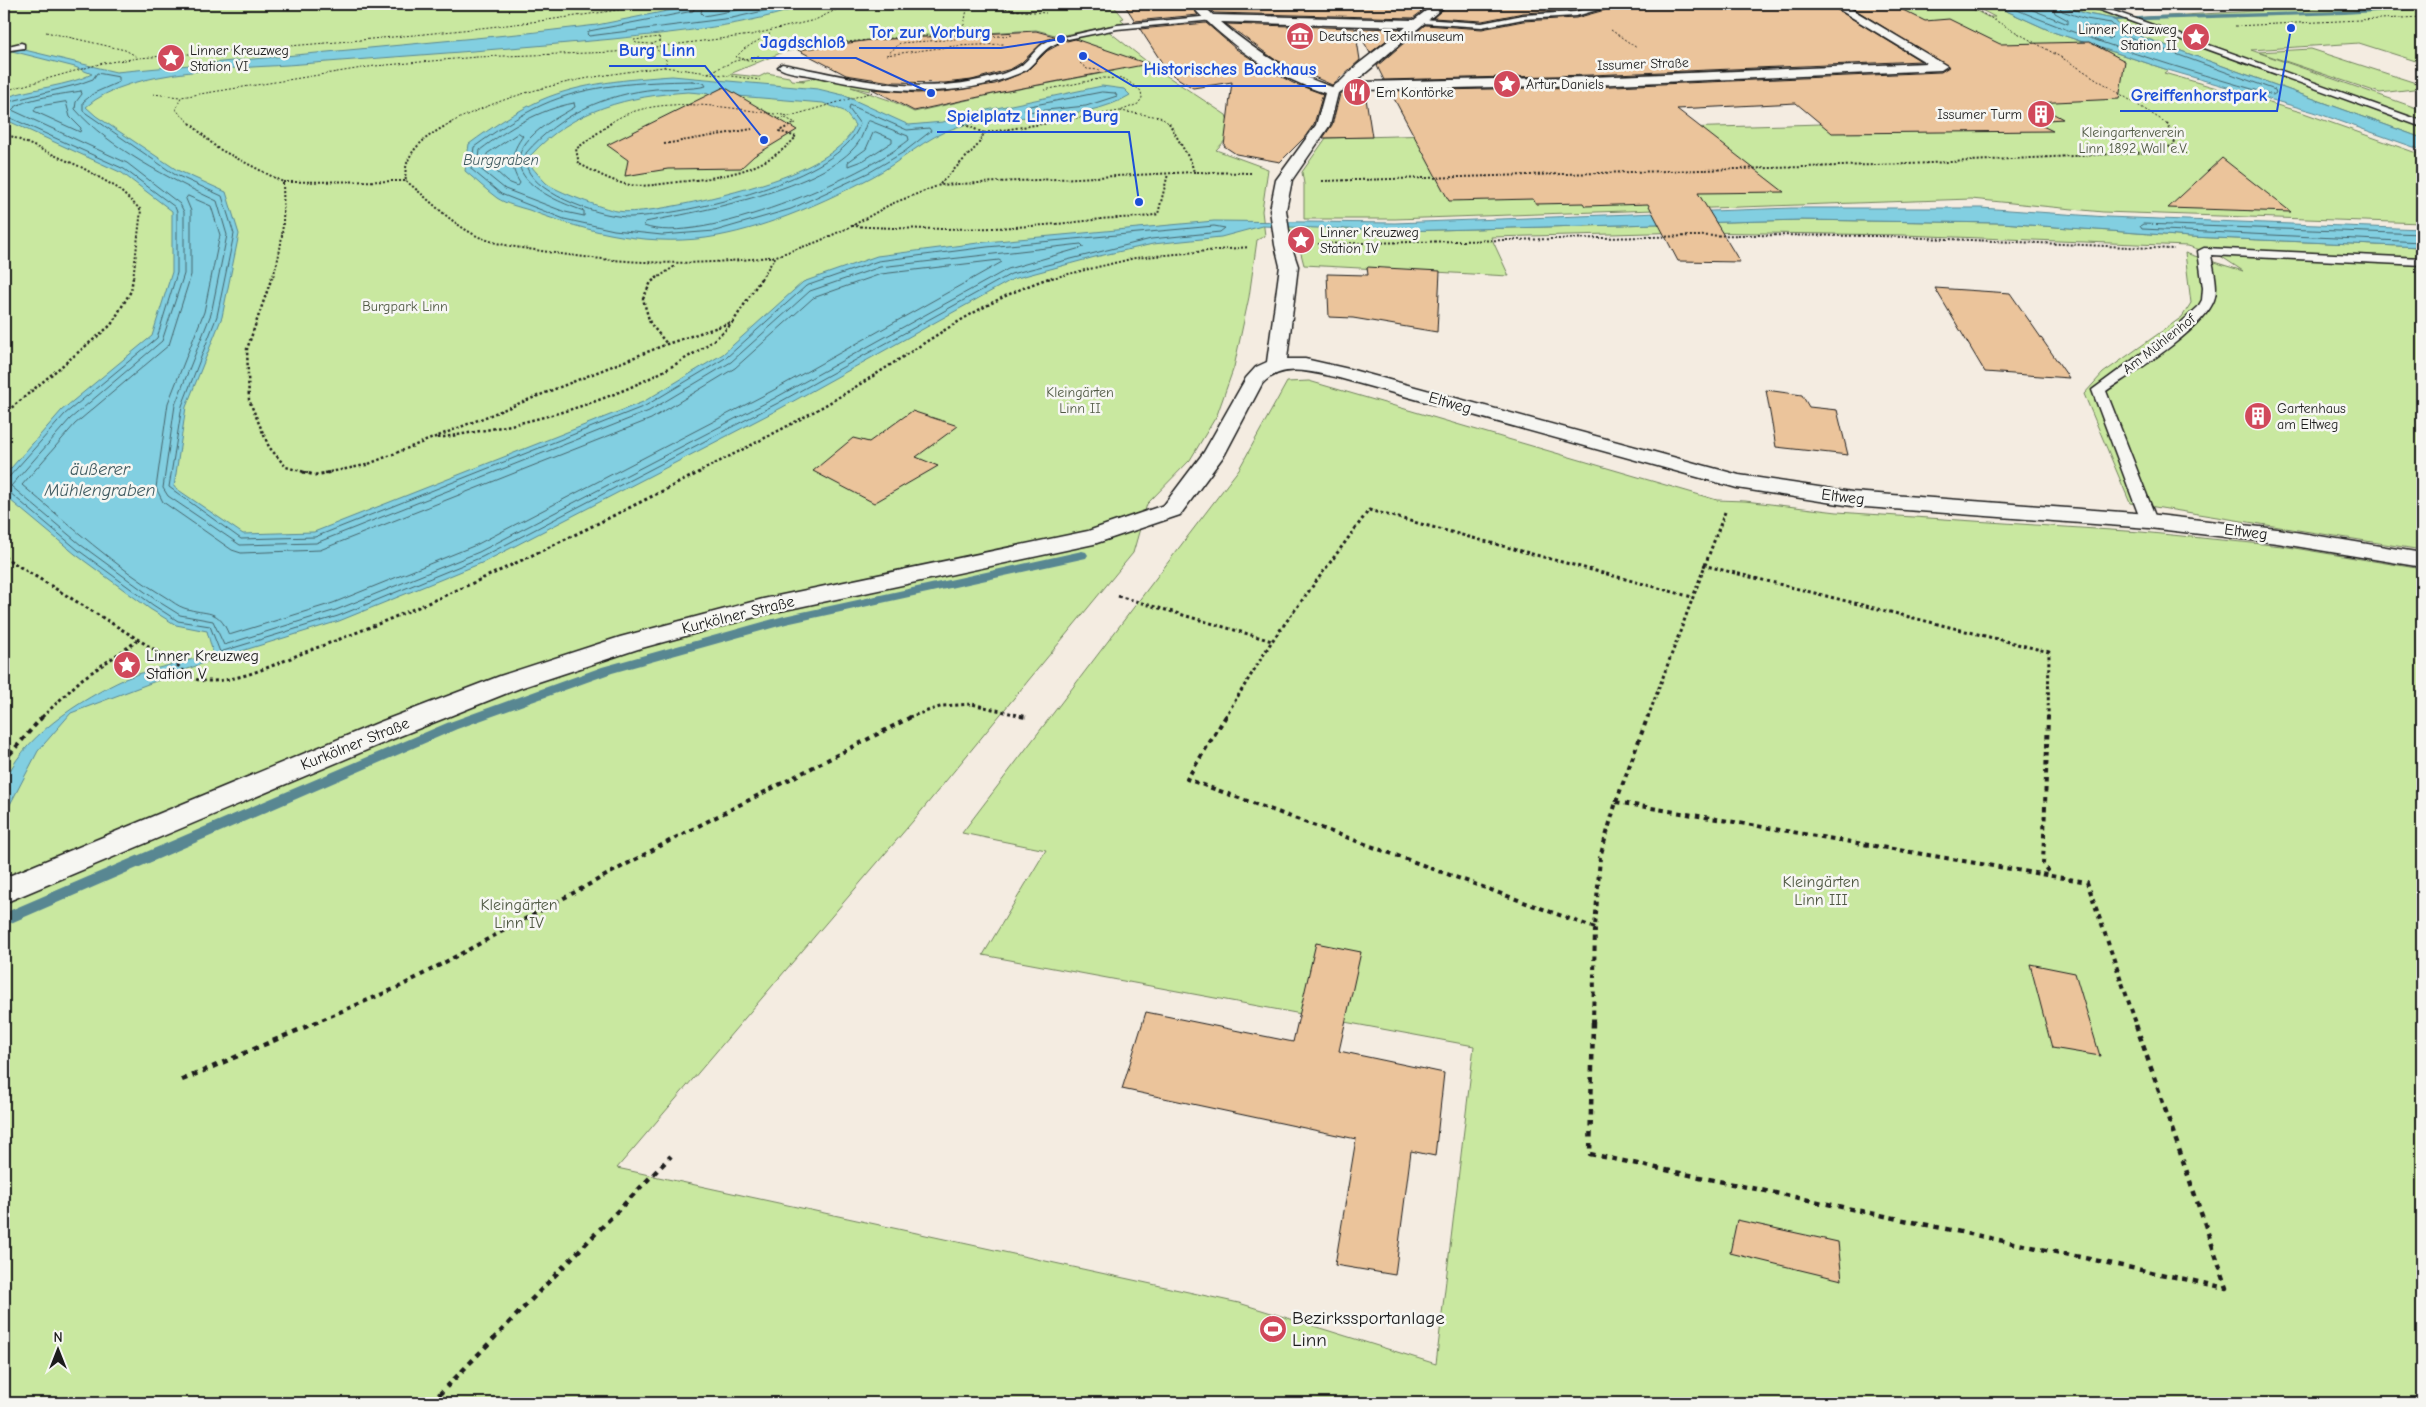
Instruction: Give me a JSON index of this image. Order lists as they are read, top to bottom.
{
  "streets": {
    "street": ["Issumer Straße", "Eltweg", "Kurkölner Straße"],
    "lane": ["Am Mühlenhof"]
  },
  "crossings": [
    ["Am Mühlenhof", "Eltweg"],
    ["Eltweg", "Kurkölner Straße"]
  ],
  "water": ["Burggraben", "äußerer Mühlengraben"],
  "parks": [
    "Kleingartenverein Linn 1892 Wall e.V.",
    "Burgpark Linn",
    "Kleingärten Linn II",
    "Kleingärten Linn III",
    "Kleingärten Linn IV"
  ],
  "places": {
    "other": [
      "Greiffenhorstpark",
      "Tor zur Vorburg",
      "Historisches Backhaus",
      "Jagdschloß",
      "Burg Linn",
      "Spielplatz Linner Burg"
    ],
    "museum": ["Deutsches Textilmuseum"],
    "place": [
      "Linner Kreuzweg Station II",
      "Linner Kreuzweg Station VI",
      "Artur Daniels",
      "Linner Kreuzweg Station IV",
      "Linner Kreuzweg Station V"
    ],
    "restaurant": ["Em Kontörke"],
    "building": ["Issumer Turm", "Gartenhaus am Eltweg"],
    "sports": ["Bezirkssportanlage Linn"]
  },
  "north": "top"
}
